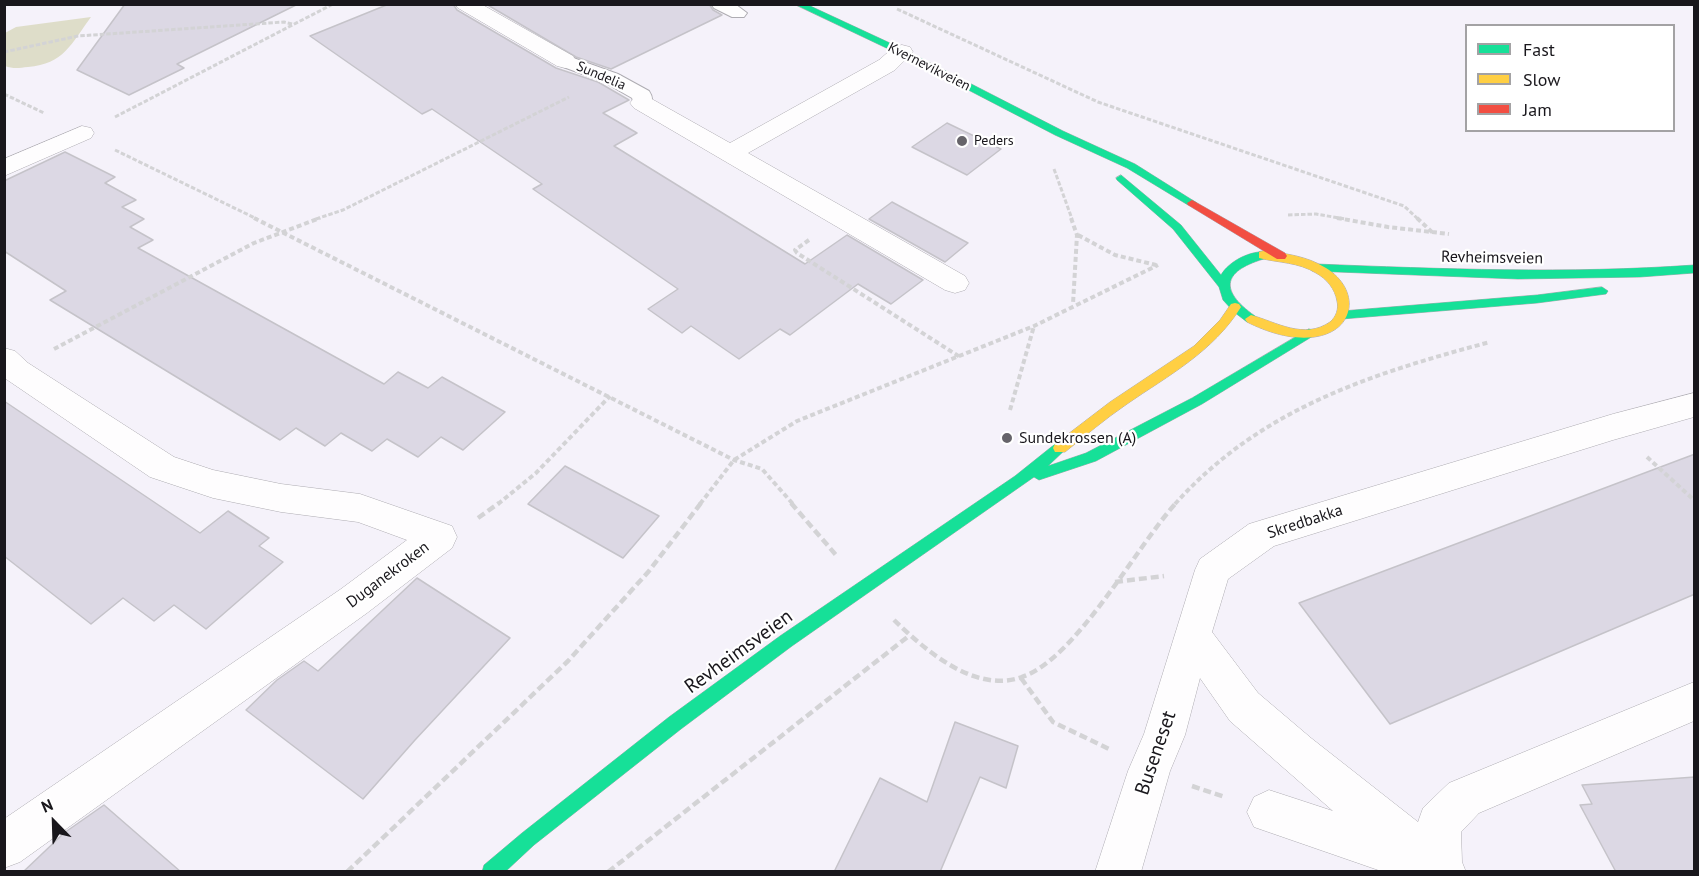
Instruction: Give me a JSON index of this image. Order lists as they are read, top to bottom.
{
  "streets": {
    "main road": ["Kvernevikveien", "Revheimsveien"],
    "street": [
      "Sundelia",
      "Skredbakka",
      "Duganekroken",
      "Buseneset"
    ]
  },
  "crossings": [
    ["Kvernevikveien", "Revheimsveien"],
    ["Skredbakka", "Buseneset"]
  ],
  "places": ["Peders", "Sundekrossen (A)"],
  "legend": ["Fast", "Slow", "Jam"],
  "north": "top left"
}
